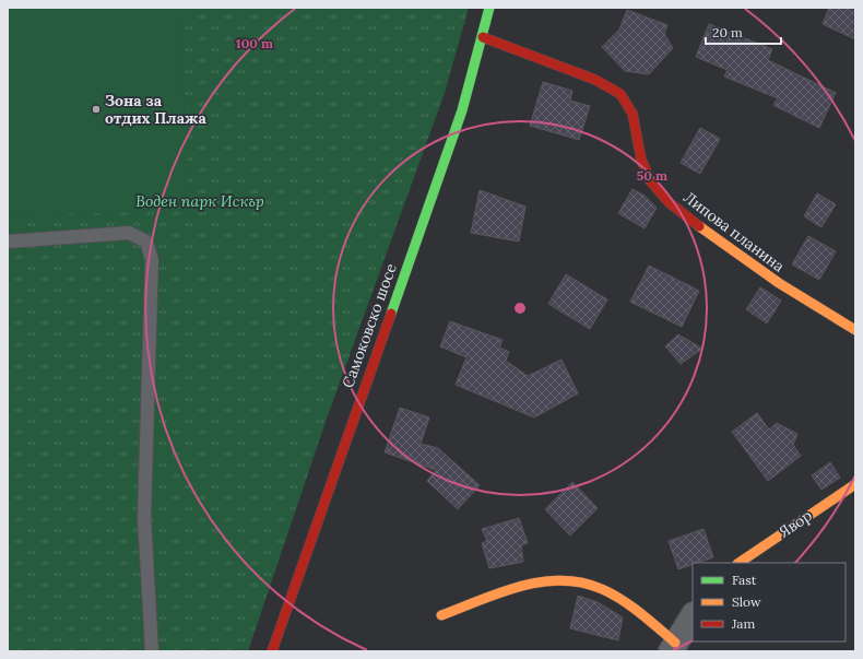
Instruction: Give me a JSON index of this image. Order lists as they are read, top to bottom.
{
  "streets": {
    "street": ["Липова планина", "Самоковско шосе", "Явор"]
  },
  "crossings": [
    ["Липова планина", "Самоковско шосе"]
  ],
  "parks": ["Воден парк Искър"],
  "places": ["Зона за отдих Плажа"],
  "legend": ["Fast", "Slow", "Jam"],
  "scale_bar": "20 m",
  "rings": ["100 m", "50 m"]
}
